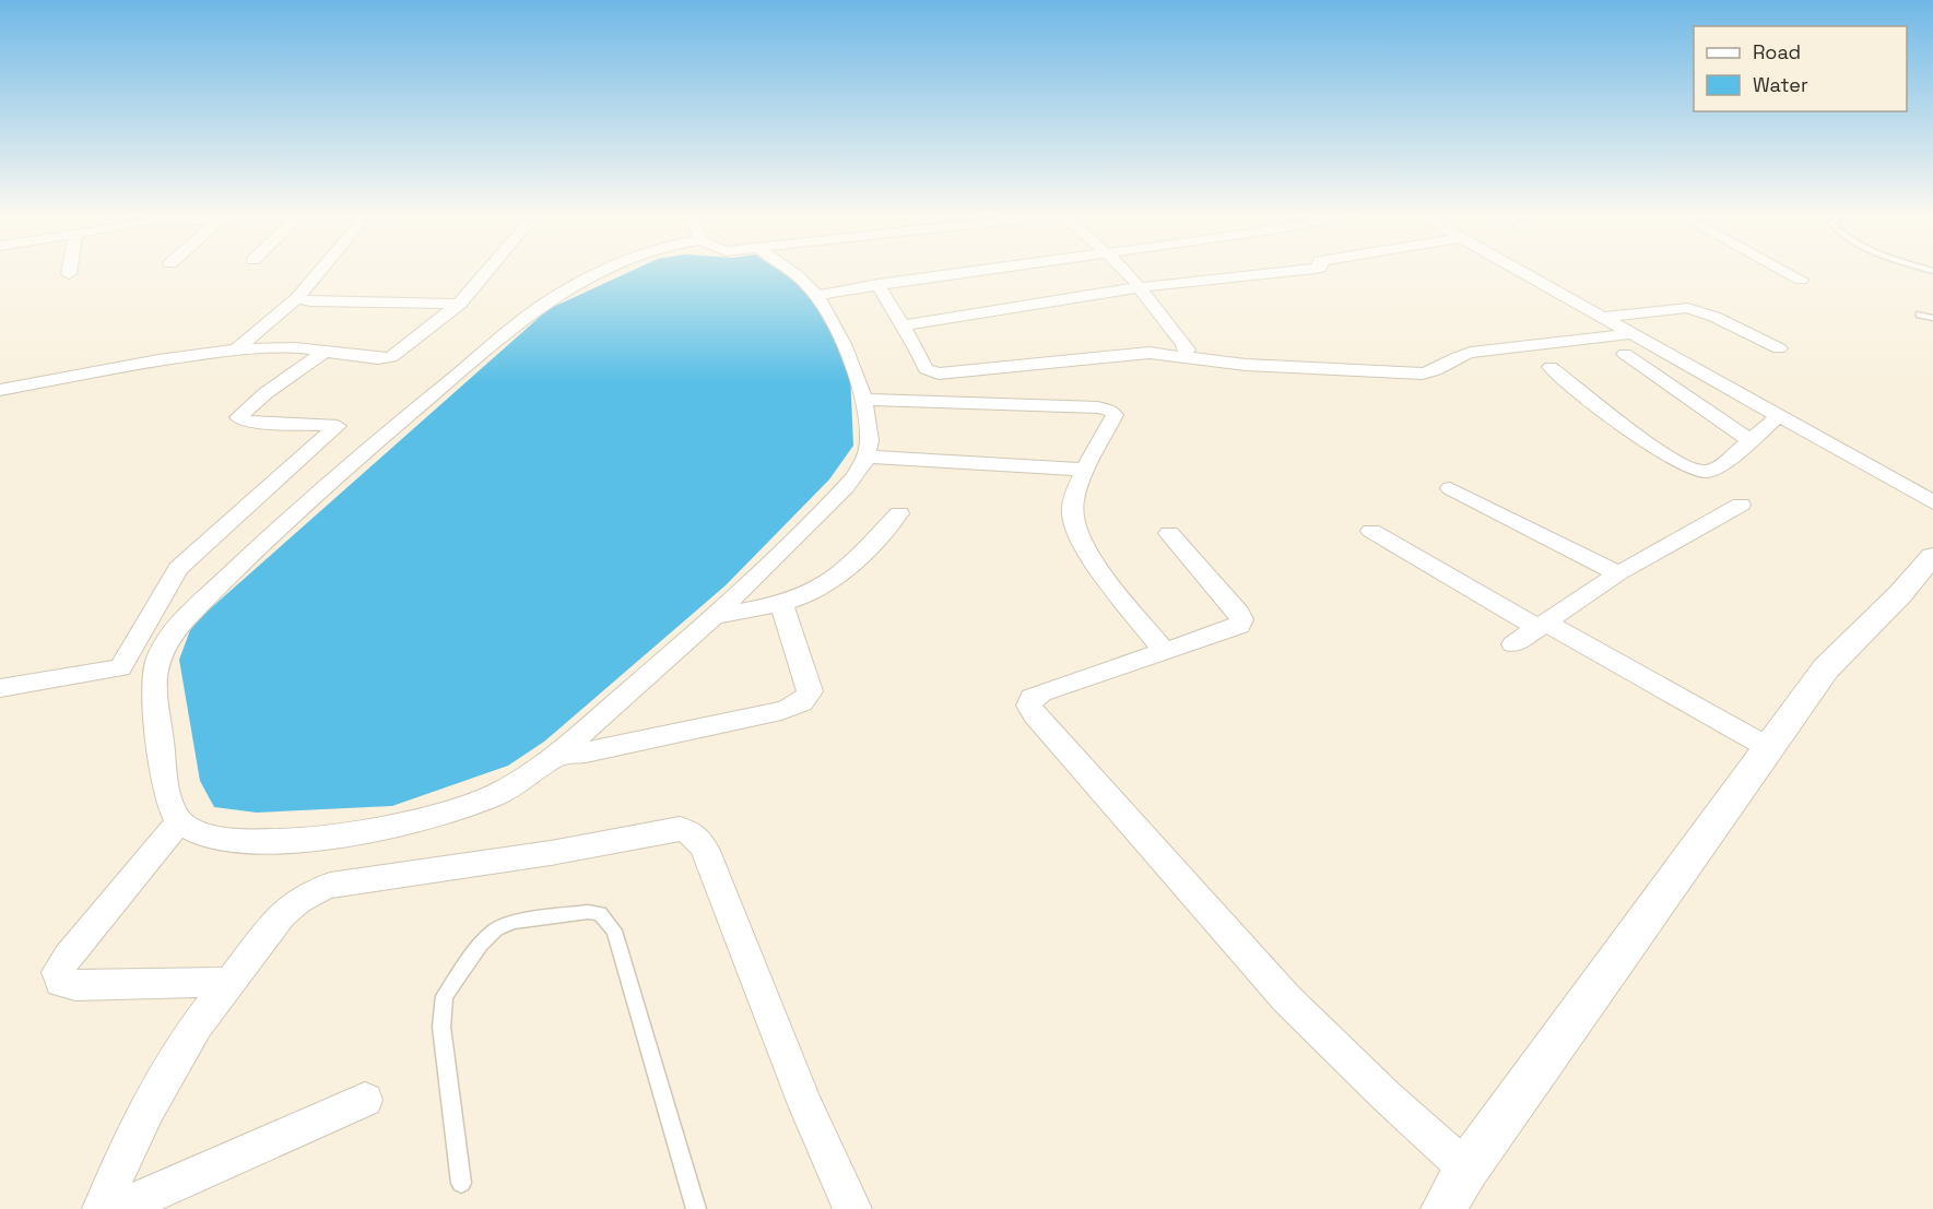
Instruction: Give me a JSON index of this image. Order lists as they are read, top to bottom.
{
  "legend": ["Road", "Water"]
}
